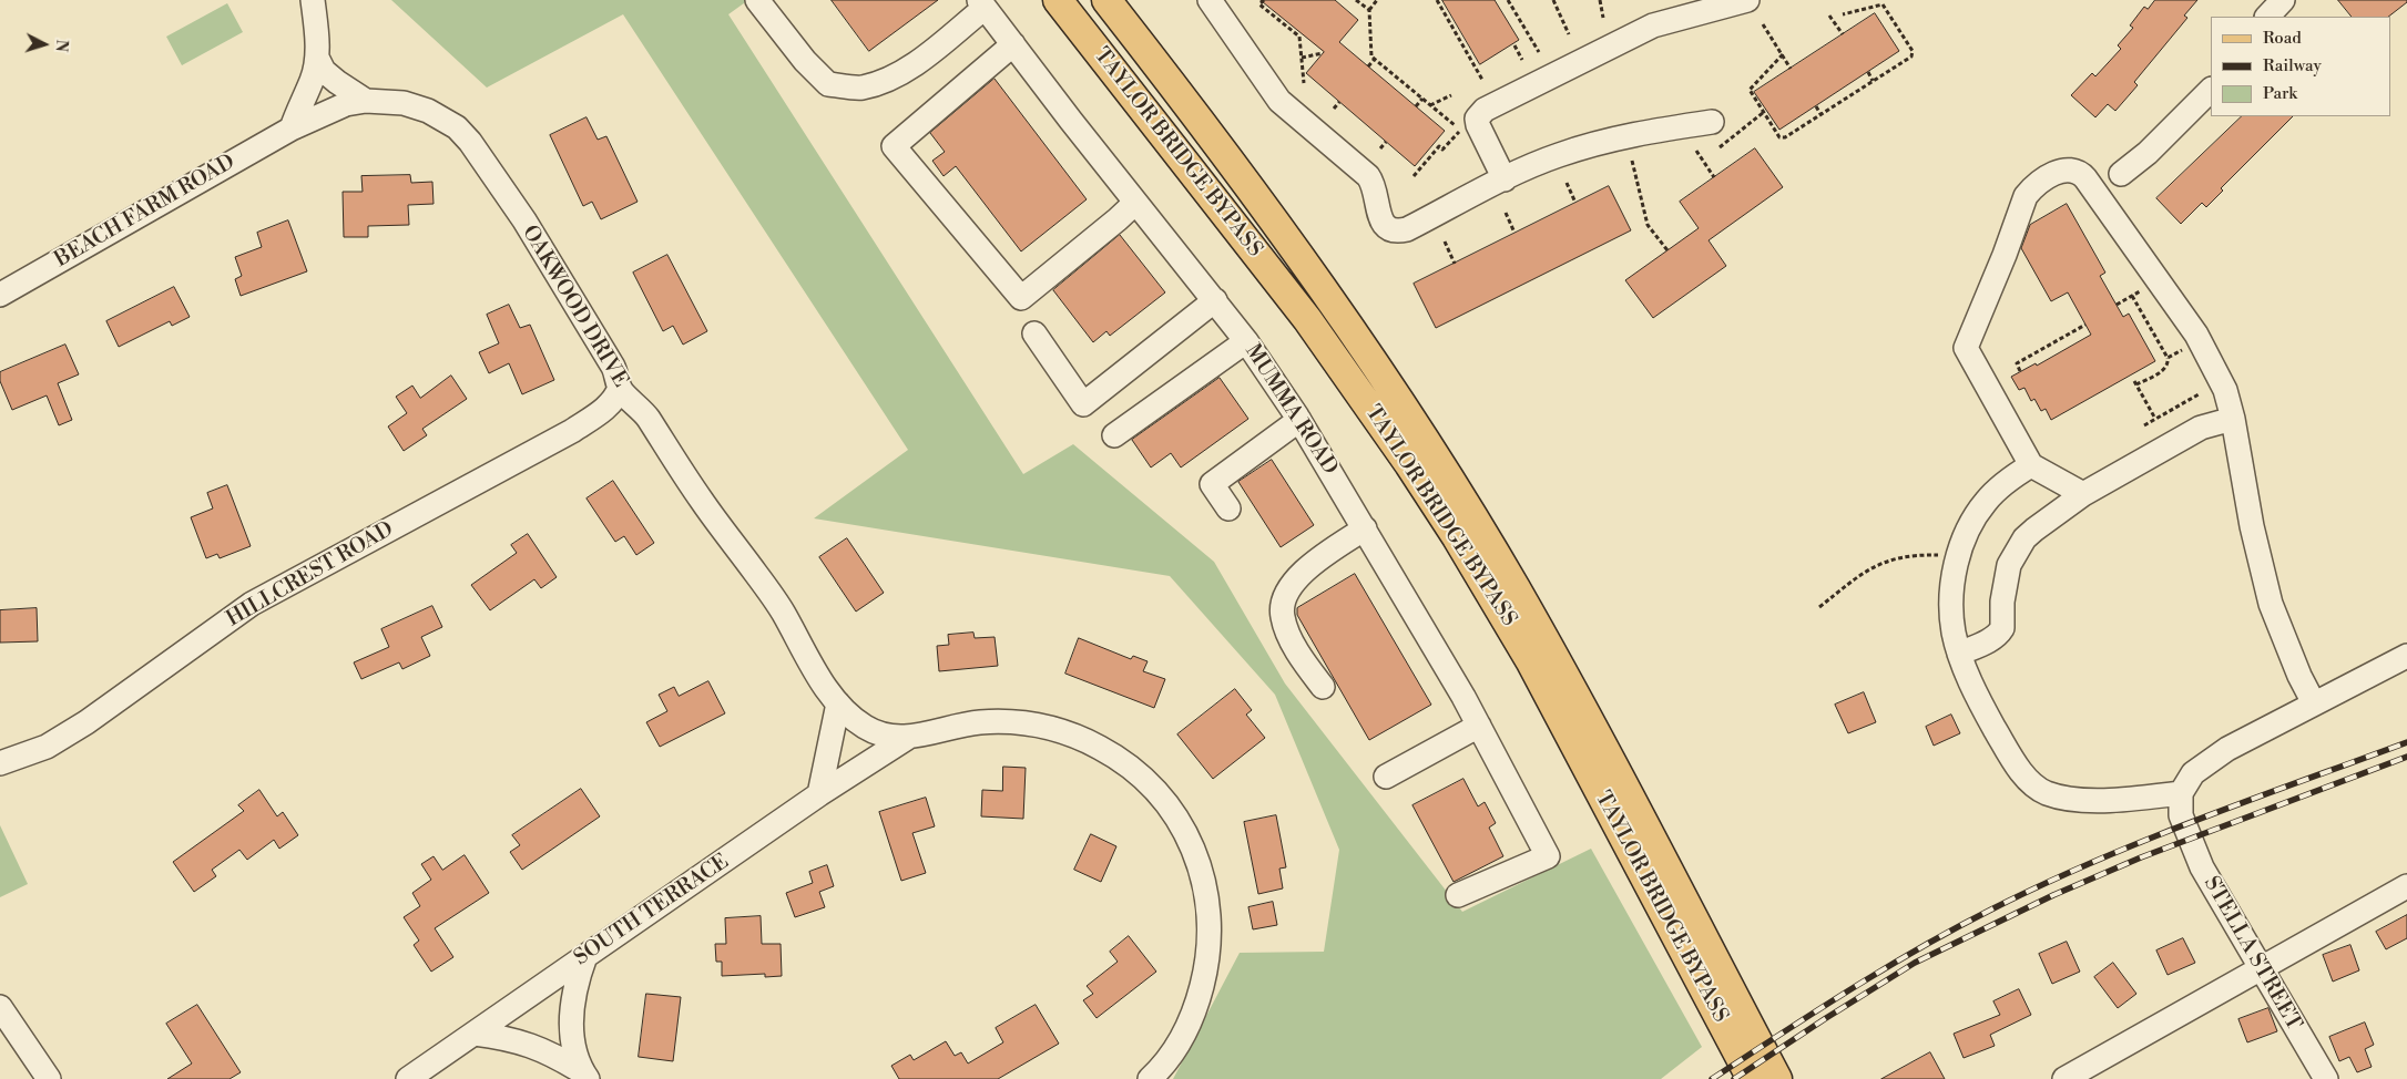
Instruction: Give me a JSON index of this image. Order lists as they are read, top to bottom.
{
  "streets": {
    "main road": ["TAYLOR BRIDGE BYPASS"],
    "street": [
      "BEACH FARM ROAD",
      "OAKWOOD DRIVE",
      "MUMMA ROAD",
      "HILLCREST ROAD",
      "SOUTH TERRACE",
      "STELLA STREET"
    ]
  },
  "crossings": [
    ["BEACH FARM ROAD", "OAKWOOD DRIVE"],
    ["OAKWOOD DRIVE", "HILLCREST ROAD"],
    ["OAKWOOD DRIVE", "SOUTH TERRACE"]
  ],
  "legend": ["Road", "Railway", "Park"],
  "north": "right"
}
